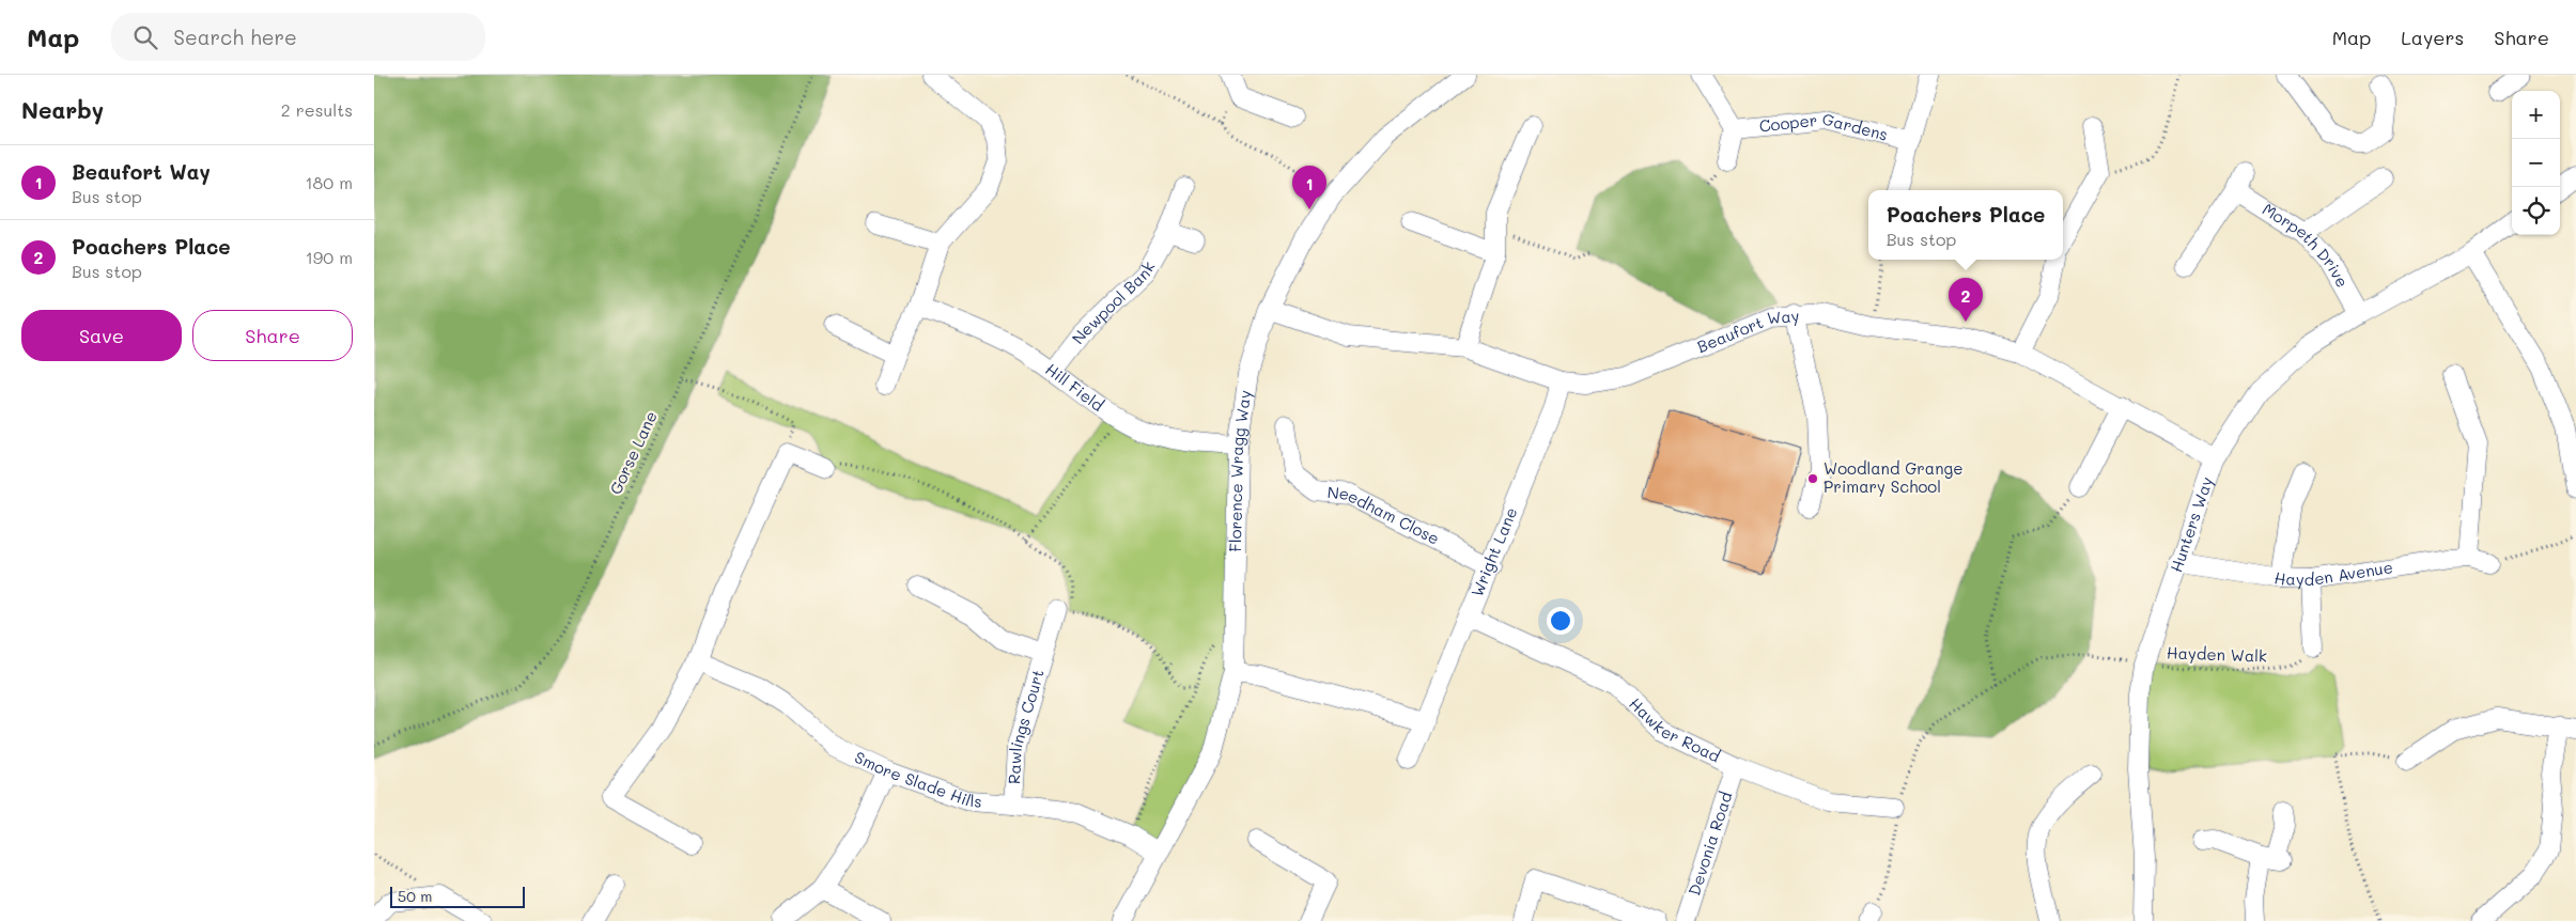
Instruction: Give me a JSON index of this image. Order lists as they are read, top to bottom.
{
  "streets": {
    "street": [
      "Cooper Gardens",
      "Morpeth Drive",
      "Newpool Bank",
      "Beaufort Way",
      "Hill Field",
      "Florence Wragg Way",
      "Needham Close",
      "Hunters Way",
      "Wright Lane",
      "Hayden Avenue",
      "Rawlings Court",
      "Hawker Road",
      "Smore Slade Hills",
      "Devonia Road"
    ],
    "path": ["Gorse Lane", "Hayden Walk"]
  },
  "crossings": [
    ["Morpeth Drive", "Hunters Way"],
    ["Newpool Bank", "Hill Field"],
    ["Beaufort Way", "Florence Wragg Way"],
    ["Beaufort Way", "Hunters Way"],
    ["Beaufort Way", "Wright Lane"],
    ["Hill Field", "Florence Wragg Way"],
    ["Florence Wragg Way", "Smore Slade Hills"],
    ["Needham Close", "Wright Lane"],
    ["Hunters Way", "Hayden Avenue"],
    ["Hunters Way", "Hayden Walk"],
    ["Wright Lane", "Hawker Road"],
    ["Hayden Walk", "Hawker Road"],
    ["Rawlings Court", "Smore Slade Hills"],
    ["Hawker Road", "Devonia Road"]
  ],
  "places": ["Woodland Grange Primary School"],
  "scale_bar": "50 m",
  "page": {
    "header": "Map",
    "search": "Search here",
    "nav": ["Map", "Layers", "Share"],
    "heading": ["Nearby", "2 results"],
    "map_buttons": ["+", "−"],
    "list": [
      {
        "mark": "1",
        "name": "Beaufort Way",
        "note": "Bus stop",
        "value": "180 m"
      },
      {
        "mark": "2",
        "name": "Poachers Place",
        "note": "Bus stop",
        "value": "190 m"
      }
    ],
    "pins": ["1", "2"],
    "popup": ["Poachers Place", "Bus stop"],
    "buttons": ["Save", "Share"],
    "scale": "50 m"
  }
}
